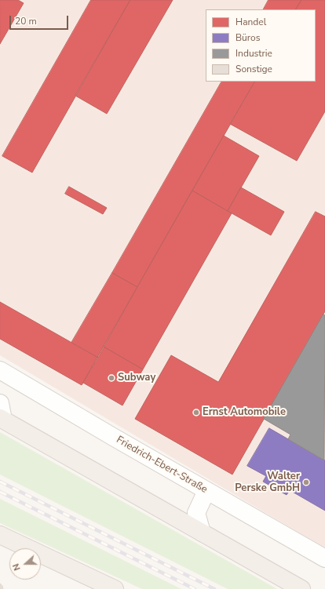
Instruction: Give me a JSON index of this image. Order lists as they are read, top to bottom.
{
  "streets": {
    "street": ["Friedrich-Ebert-Straße"]
  },
  "places": ["Subway", "Ernst Automobile", "Walter Perske GmbH"],
  "legend": [
    "Handel",
    "Büros",
    "Industrie",
    "Sonstige"
  ],
  "scale_bar": "20 m",
  "north": "left"
}
